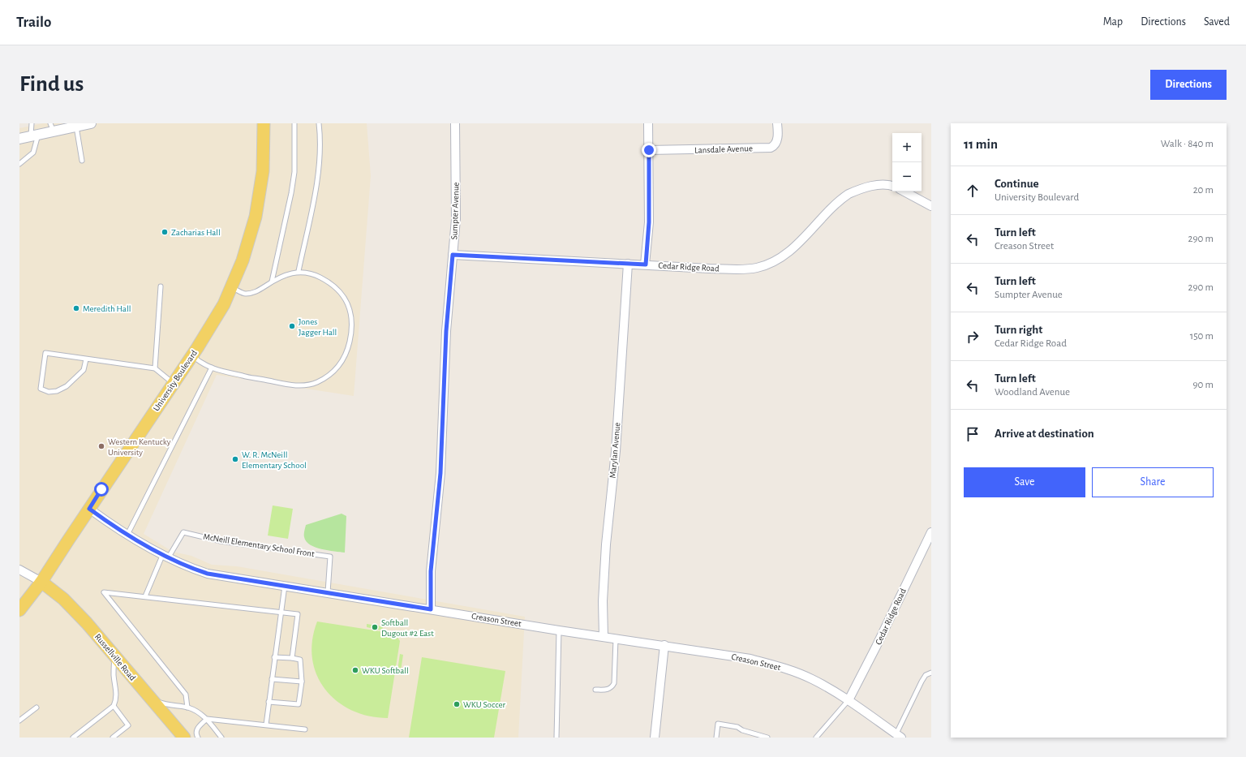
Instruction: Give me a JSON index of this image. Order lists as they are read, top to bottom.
{
  "streets": {
    "main road": ["University Boulevard", "Russellville Road"],
    "street": [
      "Lansdale Avenue",
      "Sumpter Avenue",
      "Cedar Ridge Road",
      "Marylan Avenue",
      "Creason Street"
    ],
    "lane": ["McNeill Elementary School Front"]
  },
  "crossings": [
    ["Sumpter Avenue", "Cedar Ridge Road"],
    ["Sumpter Avenue", "Creason Street"],
    ["Cedar Ridge Road", "Marylan Avenue"],
    ["Cedar Ridge Road", "Creason Street"],
    ["University Boulevard", "Creason Street"],
    ["University Boulevard", "Russellville Road"],
    ["Marylan Avenue", "Creason Street"],
    ["McNeill Elementary School Front", "Creason Street"]
  ],
  "places": [
    "Zacharias Hall",
    "Meredith Hall",
    "Jones Jagger Hall",
    "Western Kentucky University",
    "W. R. McNeill Elementary School",
    "Softball Dugout #2 East",
    "WKU Softball",
    "WKU Soccer"
  ],
  "page": {
    "header": "Trailo",
    "nav": ["Map", "Directions", "Saved"],
    "buttons": [
      "Directions",
      ["Save", "Share"]
    ],
    "title": "Find us",
    "heading": ["11 min", "Walk · 840 m"],
    "map_buttons": ["+", "−"],
    "list": [
      ["Continue", "University Boulevard", "20 m"],
      ["Turn left", "Creason Street", "290 m"],
      ["Turn left", "Sumpter Avenue", "290 m"],
      ["Turn right", "Cedar Ridge Road", "150 m"],
      ["Turn left", "Woodland Avenue", "90 m"],
      "Arrive at destination"
    ]
  }
}
